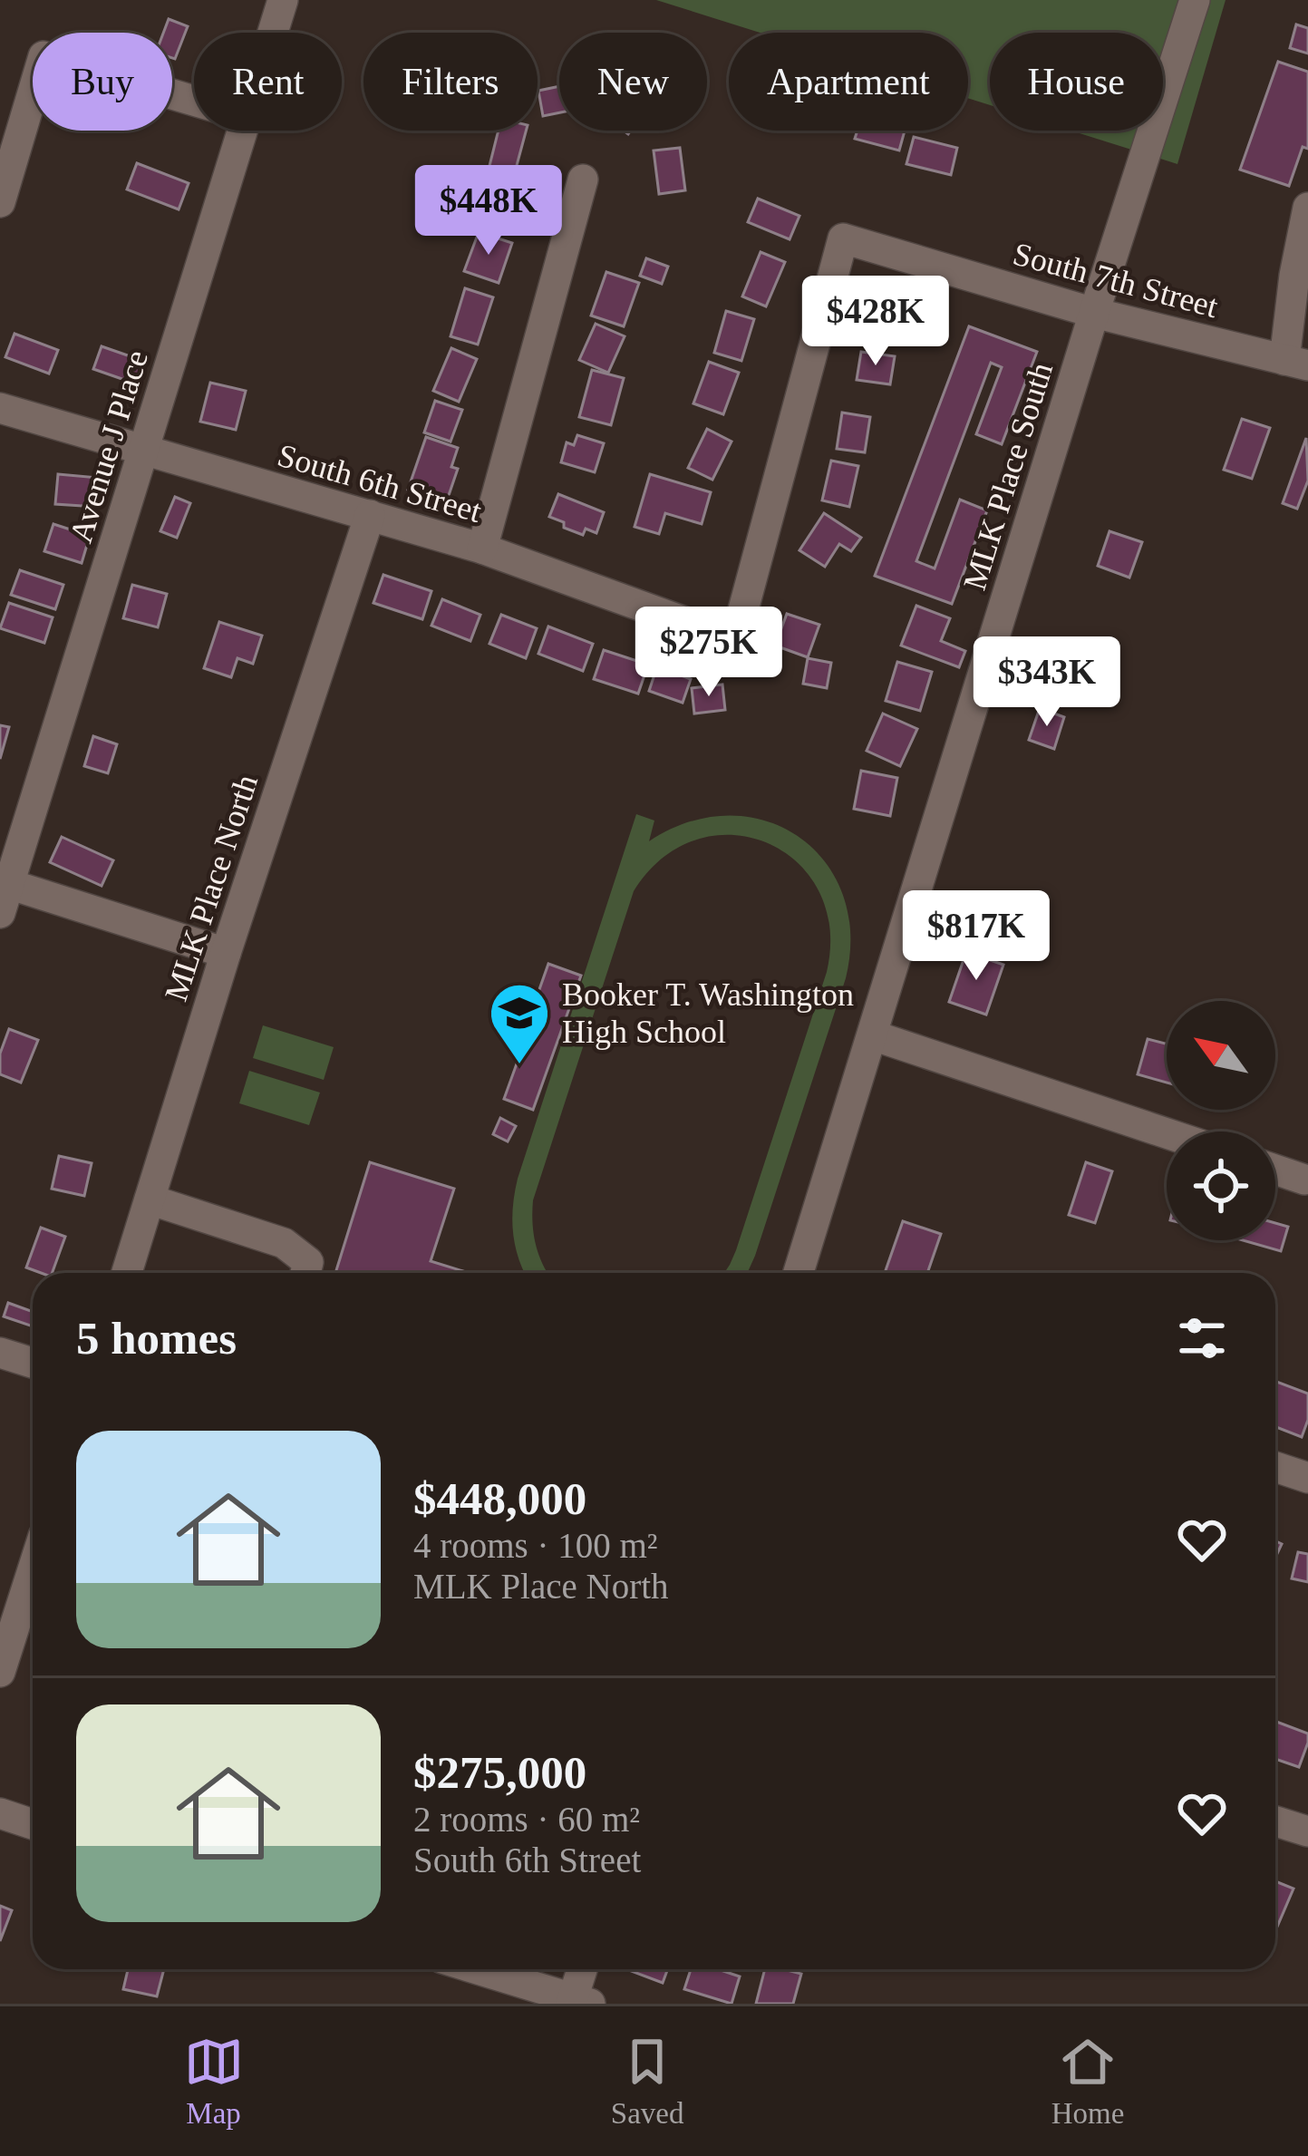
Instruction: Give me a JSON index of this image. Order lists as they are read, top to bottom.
{
  "streets": {
    "street": [
      "South 7th Street",
      "Avenue J Place",
      "MLK Place South",
      "South 6th Street",
      "MLK Place North"
    ]
  },
  "crossings": [
    ["South 7th Street", "MLK Place South"],
    ["South 7th Street", "South 6th Street"],
    ["Avenue J Place", "South 6th Street"],
    ["South 6th Street", "MLK Place North"]
  ],
  "places": {
    "school or university": ["Booker T. Washington High School"]
  },
  "north": "top left",
  "page": {
    "chip": [
      "Buy",
      "Rent",
      "Filters",
      "New",
      "Apartment",
      "House"
    ],
    "price": [
      "$448K",
      "$428K",
      "$275K",
      "$343K",
      "$817K"
    ],
    "heading": "5 homes",
    "list": [
      {
        "name": "$448,000",
        "note": "4 rooms · 100 m² · MLK Place North"
      },
      {
        "name": "$275,000",
        "note": "2 rooms · 60 m² · South 6th Street"
      }
    ],
    "tabs": ["Map", "Saved", "Home"]
  }
}
